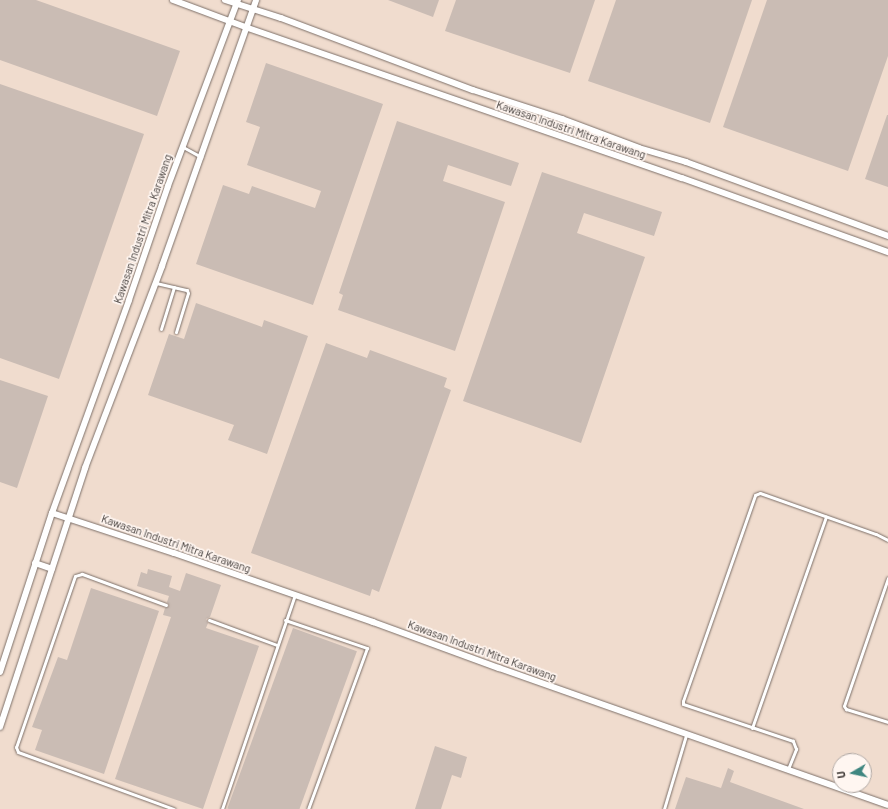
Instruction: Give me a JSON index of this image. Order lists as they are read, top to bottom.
{
  "streets": {
    "street": ["Kawasan Industri Mitra Karawang"]
  },
  "north": "left"
}
